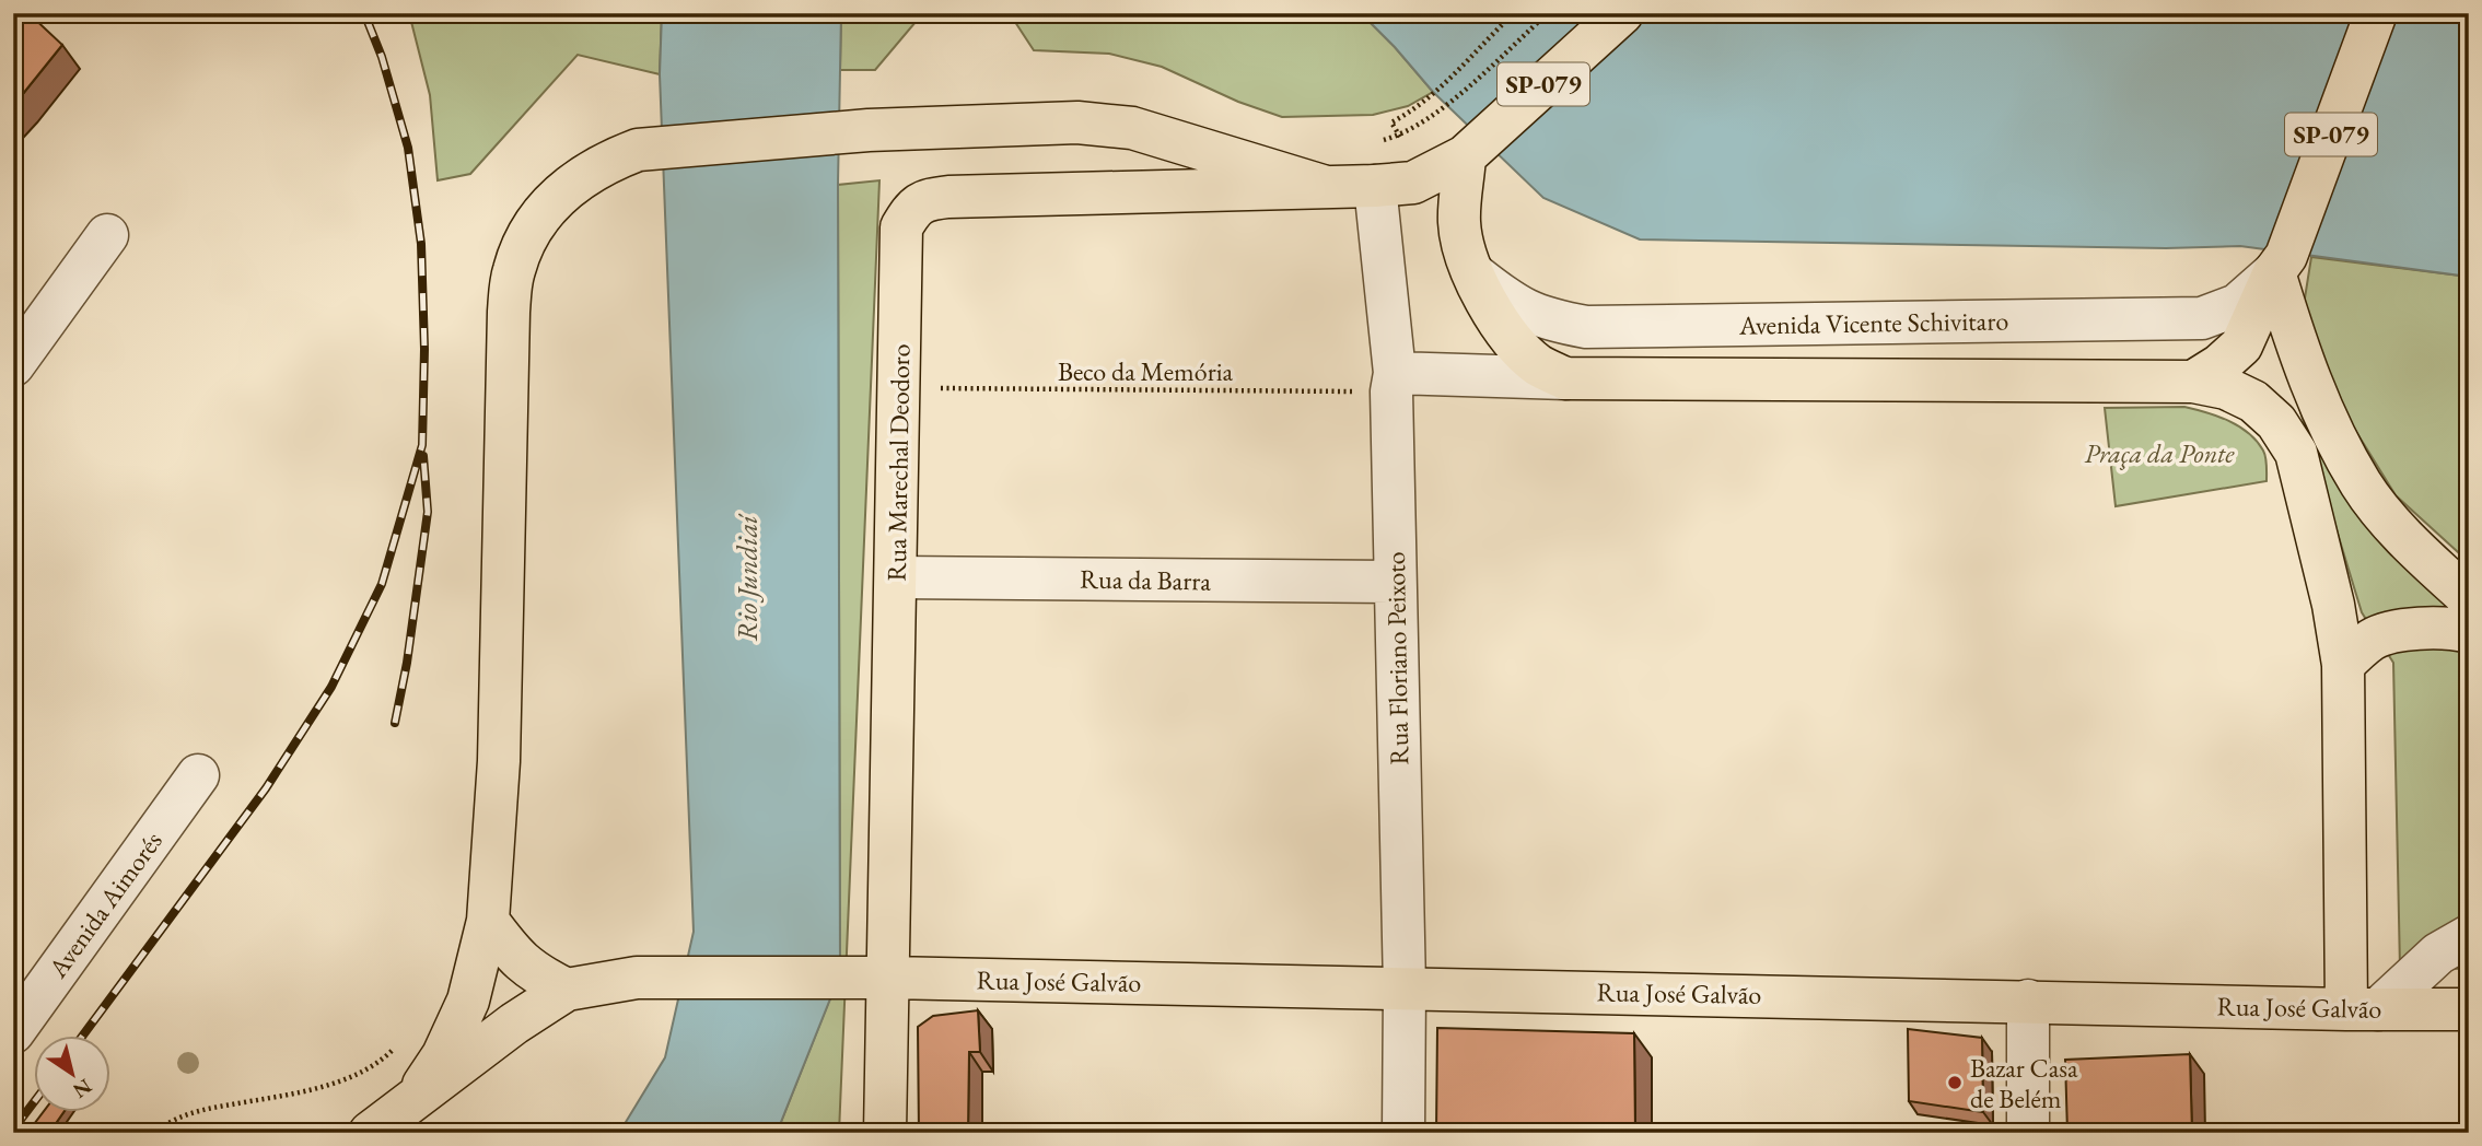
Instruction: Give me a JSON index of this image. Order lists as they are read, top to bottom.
{
  "streets": {
    "main road": [
      "SP-079",
      "Avenida Vicente Schivitaro",
      "Rua Marechal Deodoro",
      "Rua José Galvão"
    ],
    "street": ["Rua da Barra", "Rua Floriano Peixoto", "Avenida Aimorés"],
    "path": ["Beco da Memória"]
  },
  "crossings": [
    ["SP-079", "Avenida Vicente Schivitaro"],
    ["SP-079", "Rua Marechal Deodoro"],
    ["Avenida Vicente Schivitaro", "Beco da Memória"],
    ["Avenida Vicente Schivitaro", "Rua Floriano Peixoto"],
    ["Avenida Vicente Schivitaro", "Rua José Galvão"],
    ["Beco da Memória", "Rua Marechal Deodoro"],
    ["Beco da Memória", "Rua Floriano Peixoto"],
    ["Rua Marechal Deodoro", "Rua da Barra"],
    ["Rua Marechal Deodoro", "Rua Floriano Peixoto"],
    ["Rua Marechal Deodoro", "Rua José Galvão"],
    ["Rua da Barra", "Rua Floriano Peixoto"],
    ["Rua Floriano Peixoto", "Rua José Galvão"]
  ],
  "water": ["Rio Jundiaí"],
  "parks": ["Praça da Ponte"],
  "places": ["Bazar Casa de Belém"],
  "north": "bottom right"
}
